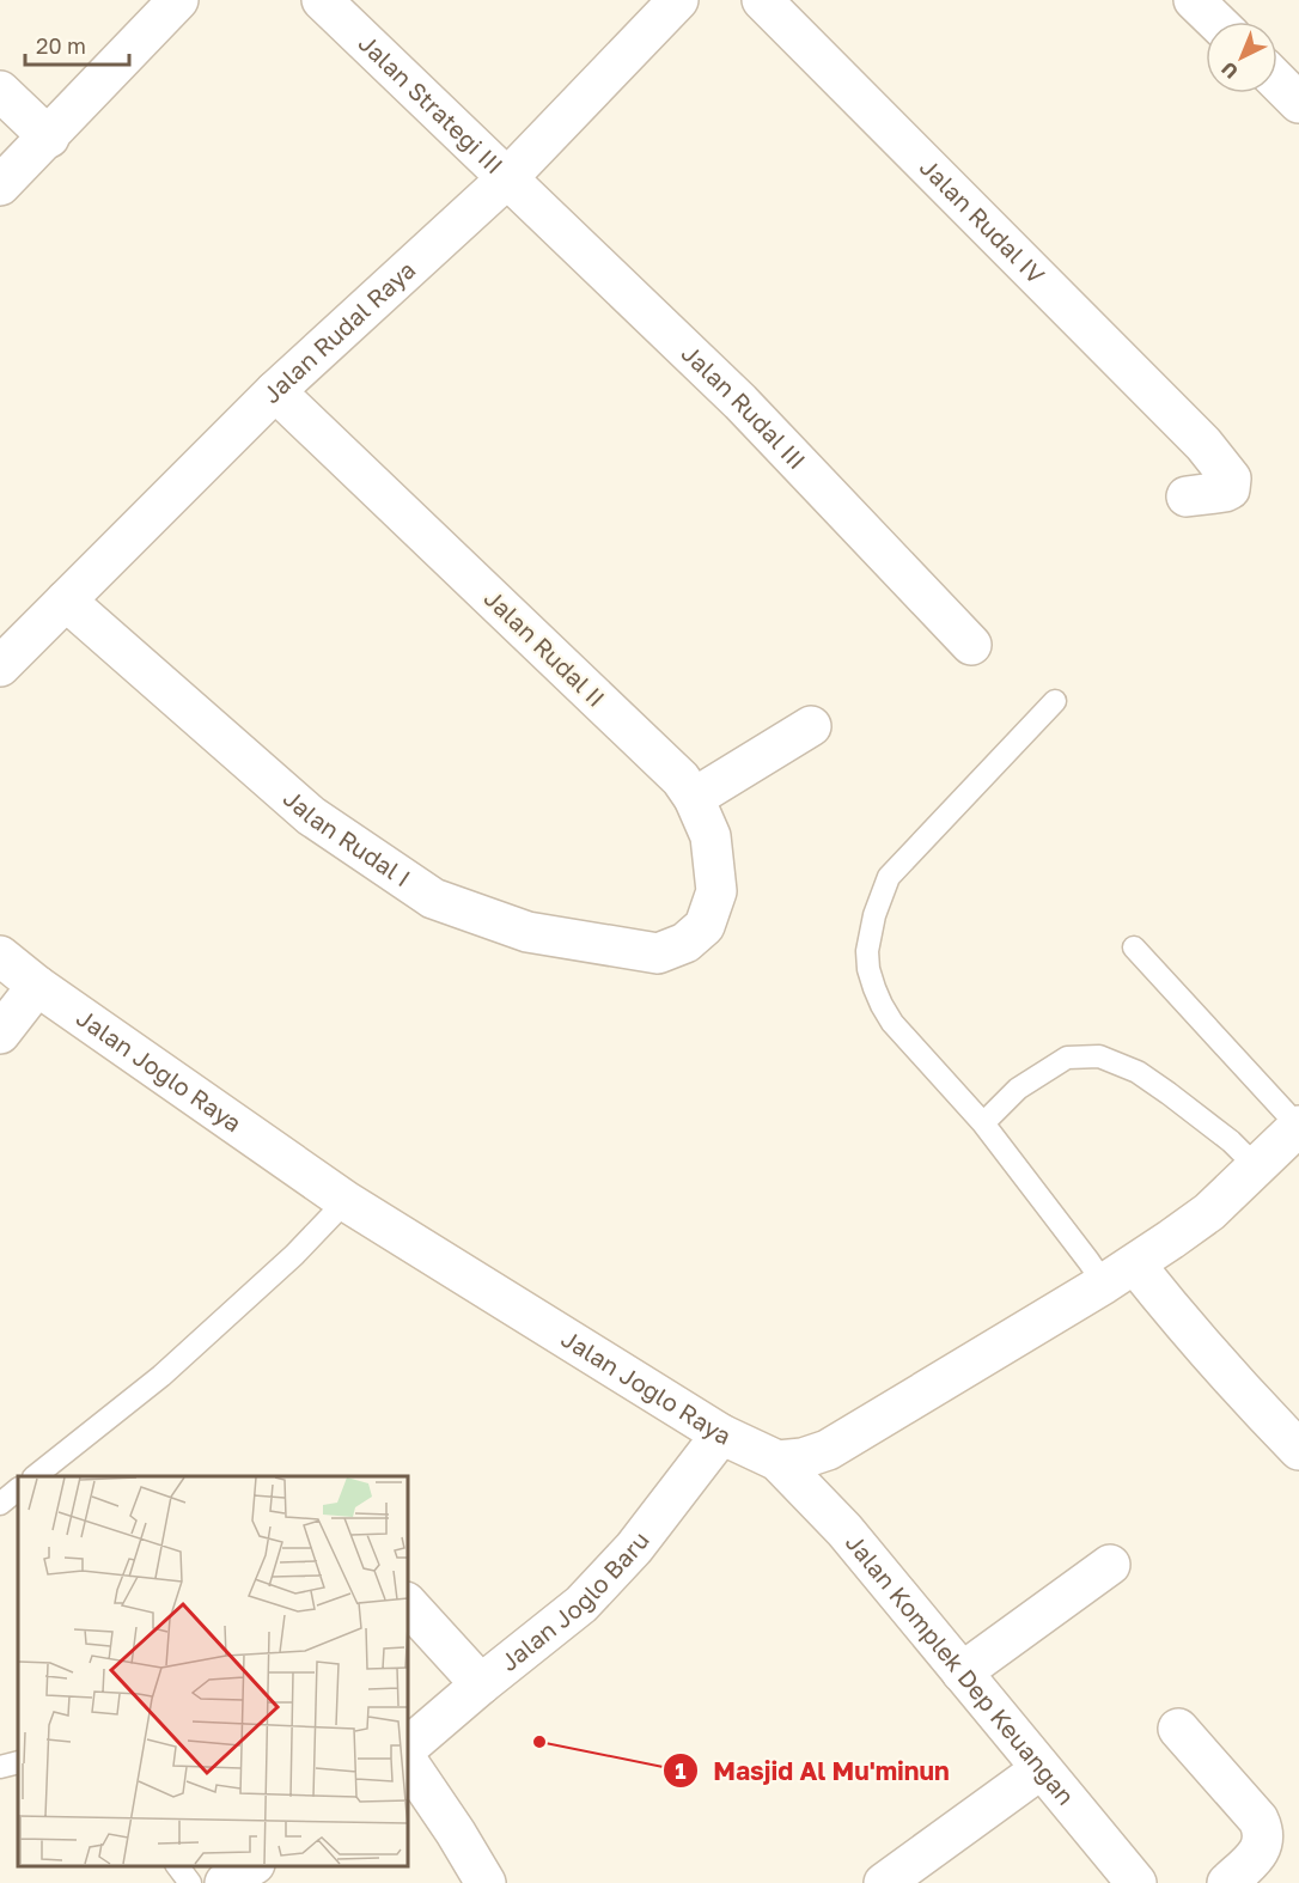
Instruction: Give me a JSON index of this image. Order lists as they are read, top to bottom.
{
  "streets": {
    "street": [
      "Jalan Strategi III",
      "Jalan Rudal IV",
      "Jalan Rudal Raya",
      "Jalan Rudal III",
      "Jalan Rudal II",
      "Jalan Rudal I",
      "Jalan Joglo Raya",
      "Jalan Joglo Baru",
      "Jalan Komplek Dep Keuangan"
    ]
  },
  "crossings": [
    ["Jalan Strategi III", "Jalan Rudal Raya"],
    ["Jalan Strategi III", "Jalan Rudal III"],
    ["Jalan Rudal Raya", "Jalan Rudal III"],
    ["Jalan Rudal Raya", "Jalan Rudal II"],
    ["Jalan Rudal Raya", "Jalan Rudal I"],
    ["Jalan Rudal II", "Jalan Rudal I"],
    ["Jalan Joglo Raya", "Jalan Joglo Baru"],
    ["Jalan Joglo Raya", "Jalan Komplek Dep Keuangan"]
  ],
  "places": ["Masjid Al Mu'minun"],
  "scale_bar": "20 m",
  "north": "bottom left"
}
